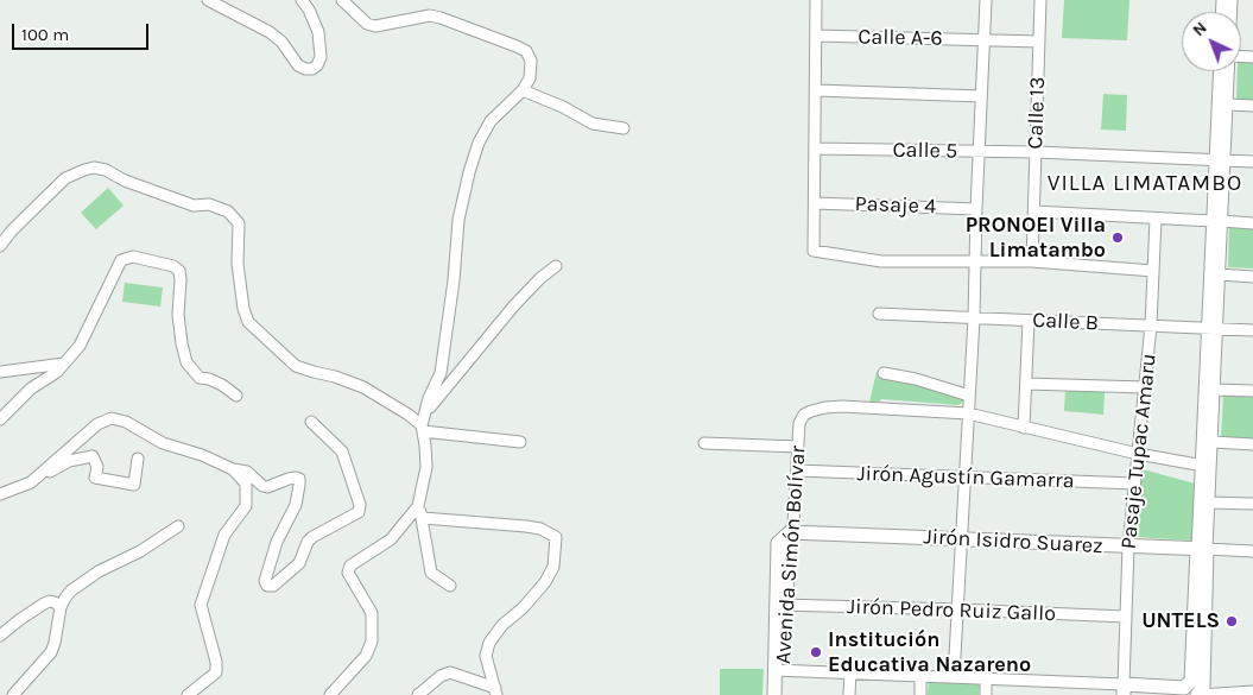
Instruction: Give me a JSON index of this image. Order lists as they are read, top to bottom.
{
  "streets": {
    "street": [
      "Calle A-6",
      "Calle 13",
      "Calle 5",
      "Pasaje 4",
      "Calle B",
      "Pasaje Tupac Amaru",
      "Jirón Agustín Gamarra",
      "Jirón Isidro Suarez",
      "Avenida Simón Bolívar",
      "Jirón Pedro Ruiz Gallo"
    ]
  },
  "crossings": [
    ["Calle A-6", "Calle 13"],
    ["Calle 13", "Calle 5"],
    ["Calle B", "Pasaje Tupac Amaru"],
    ["Pasaje Tupac Amaru", "Jirón Agustín Gamarra"],
    ["Pasaje Tupac Amaru", "Jirón Isidro Suarez"],
    ["Pasaje Tupac Amaru", "Jirón Pedro Ruiz Gallo"],
    ["Jirón Agustín Gamarra", "Avenida Simón Bolívar"],
    ["Jirón Isidro Suarez", "Avenida Simón Bolívar"],
    ["Avenida Simón Bolívar", "Jirón Pedro Ruiz Gallo"]
  ],
  "districts": ["VILLA LIMATAMBO"],
  "places": ["PRONOEI Villa Limatambo", "UNTELS", "Institución Educativa Nazareno"],
  "scale_bar": "100 m",
  "north": "top left"
}
